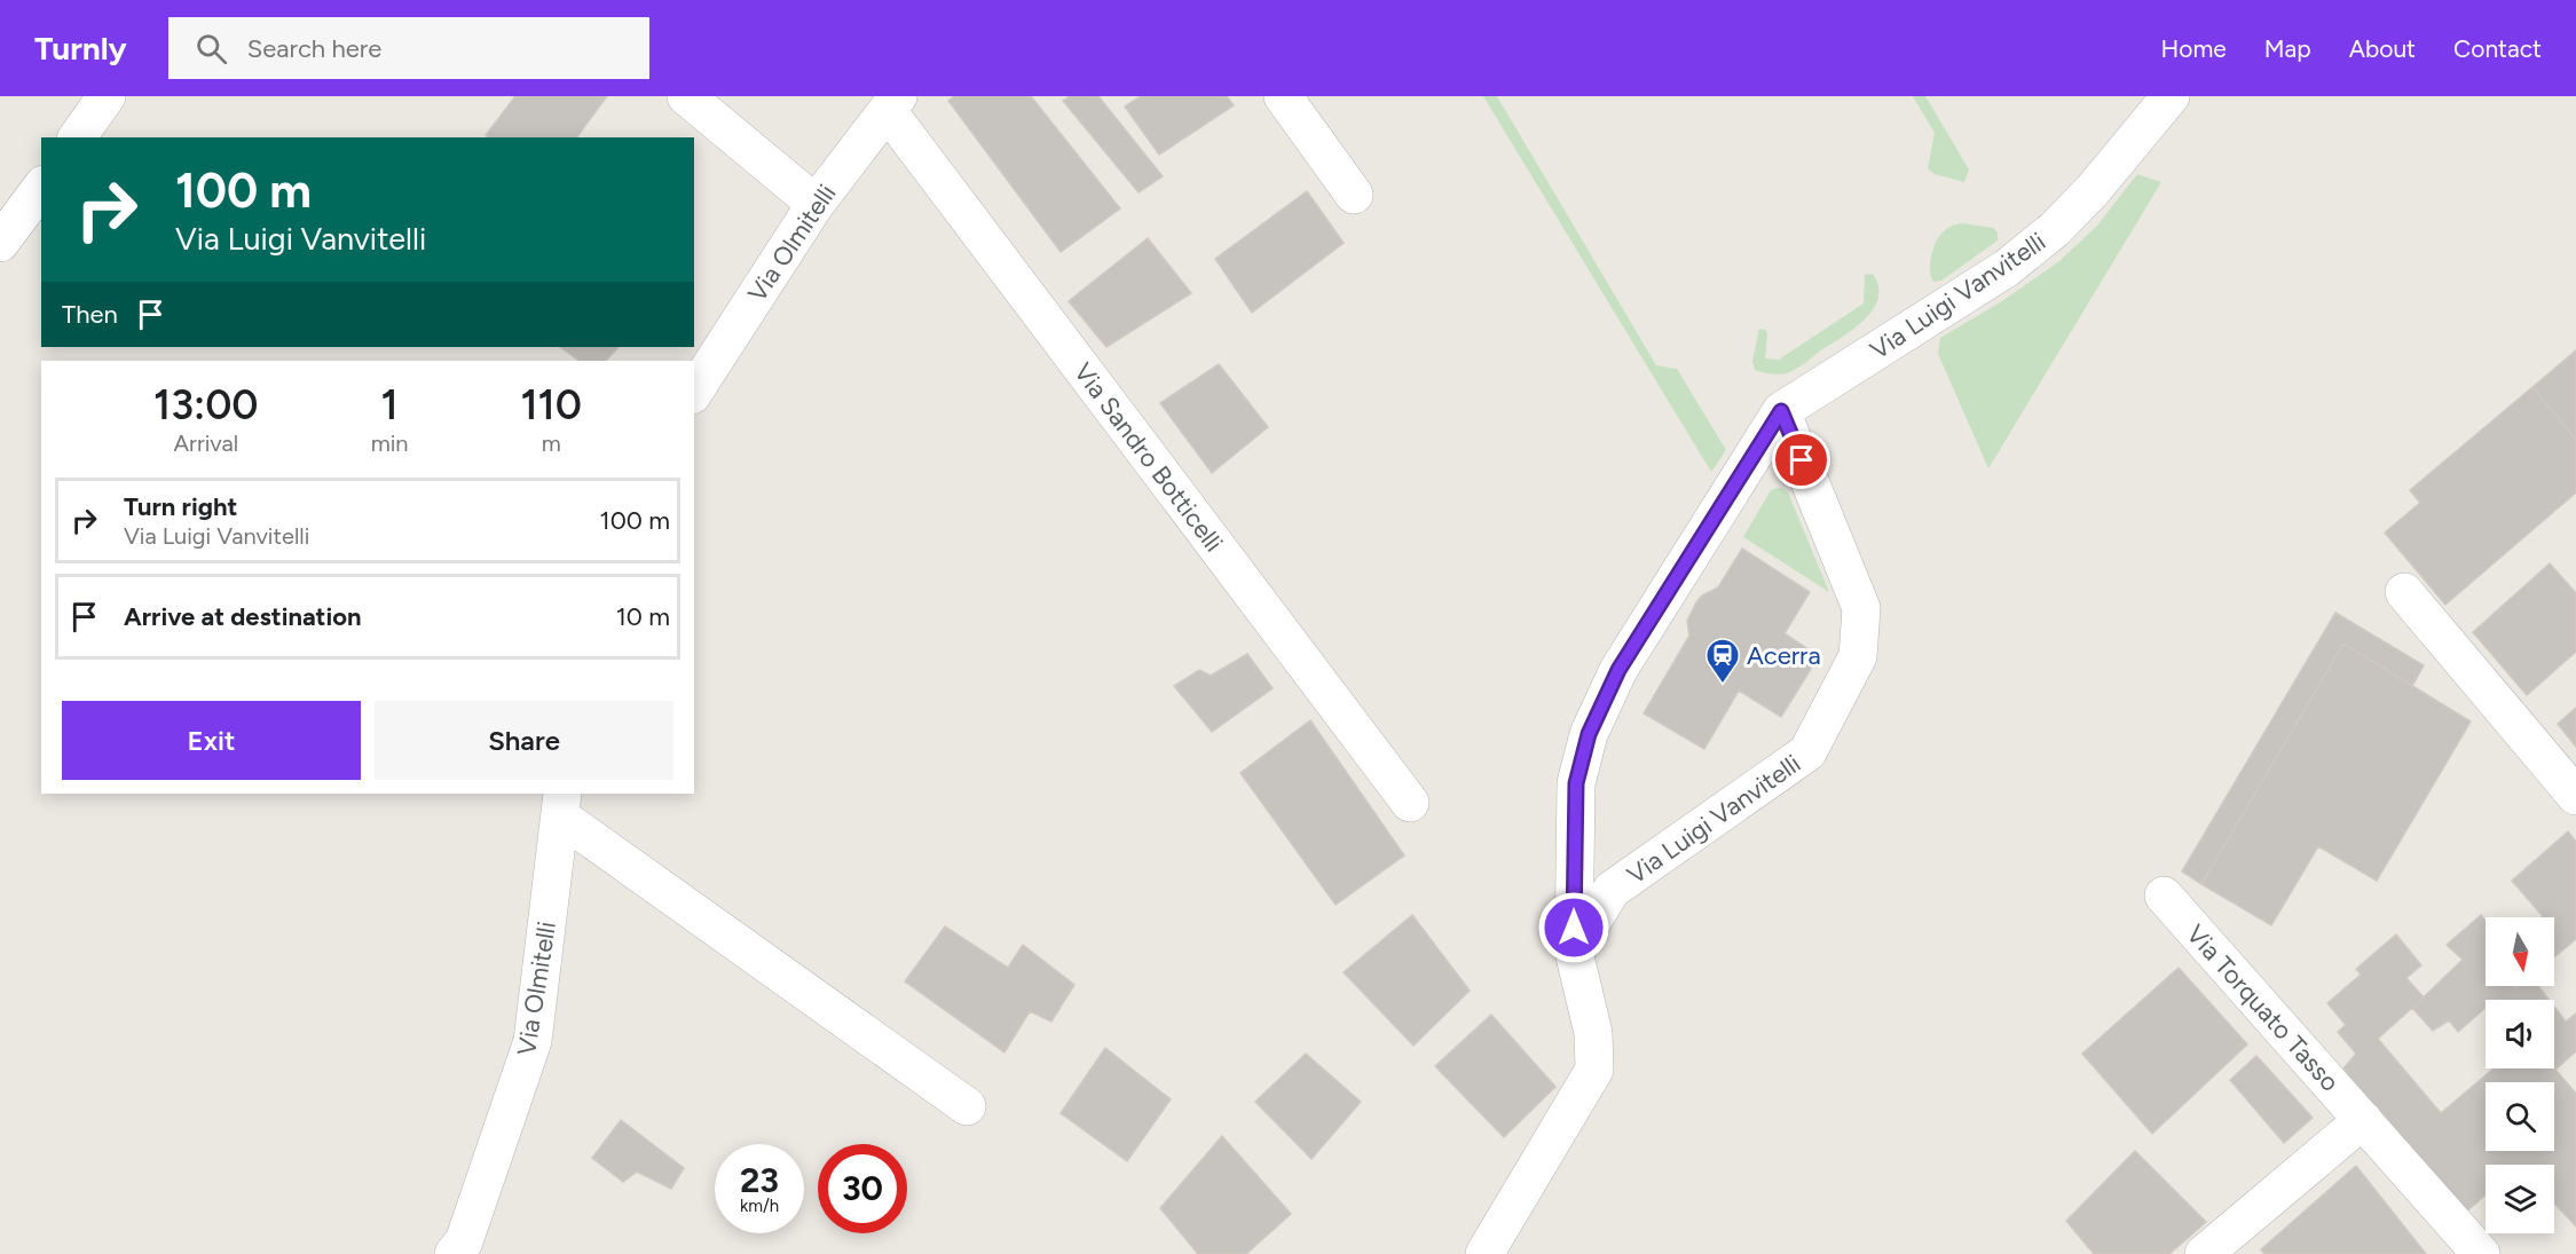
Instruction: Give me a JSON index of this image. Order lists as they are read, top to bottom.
{
  "streets": {
    "street": [
      "Via Olmitelli",
      "Via Luigi Vanvitelli",
      "Via Sandro Botticelli",
      "Via Torquato Tasso"
    ]
  },
  "crossings": [
    ["Via Olmitelli", "Via Sandro Botticelli"]
  ],
  "places": {
    "station": ["Acerra"]
  },
  "north": "bottom",
  "page": {
    "header": "Turnly",
    "search": "Search here",
    "nav": [
      "Home",
      "Map",
      "About",
      "Contact"
    ],
    "turn": ["100 m", "Via Luigi Vanvitelli"],
    "then": "Then",
    "eta": [
      "13:00",
      "Arrival",
      "1",
      "min",
      "110",
      "m"
    ],
    "list": [
      {
        "name": "Turn right",
        "note": "Via Luigi Vanvitelli",
        "value": "100 m"
      },
      {
        "name": "Arrive at destination",
        "value": "10 m"
      }
    ],
    "buttons": ["Exit", "Share"],
    "speed": "23 km/h",
    "limit": "30"
  }
}
